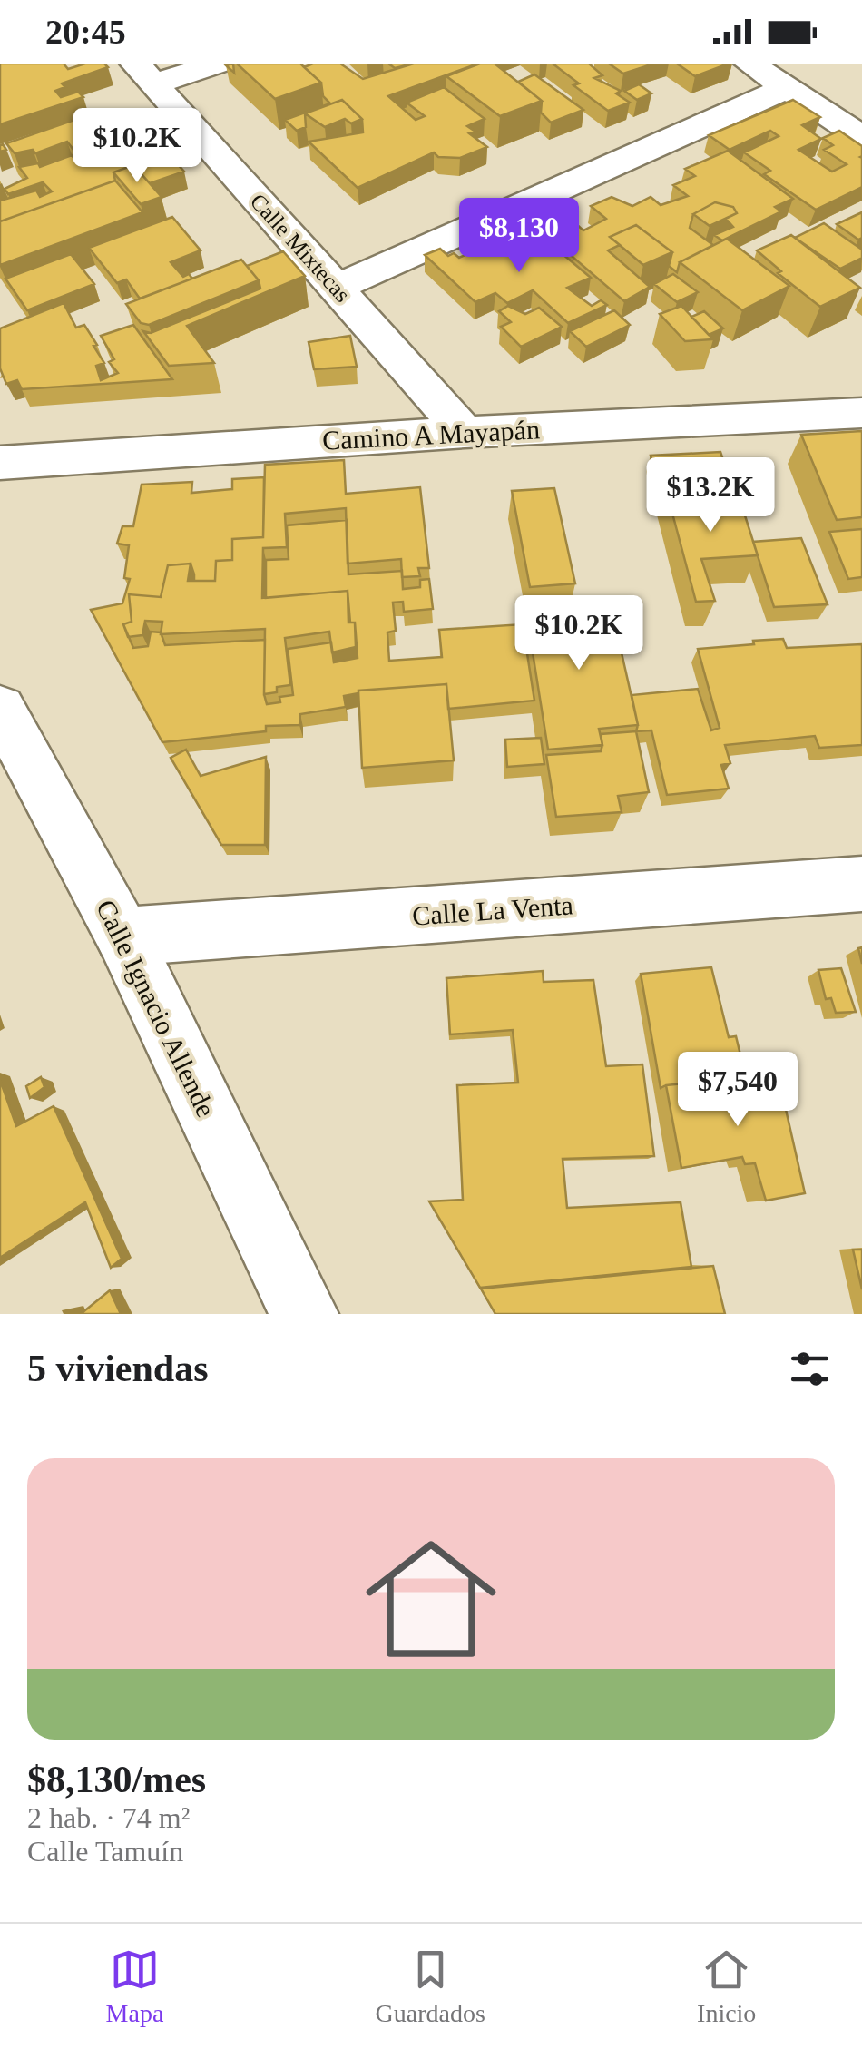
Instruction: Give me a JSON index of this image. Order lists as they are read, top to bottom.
{
  "streets": {
    "street": [
      "Calle Mixtecas",
      "Camino A Mayapán",
      "Calle La Venta",
      "Calle Ignacio Allende"
    ]
  },
  "crossings": [
    ["Calle Mixtecas", "Camino A Mayapán"],
    ["Calle La Venta", "Calle Ignacio Allende"]
  ],
  "page": {
    "status": "20:45",
    "price": [
      "$10.2K",
      "$8,130",
      "$13.2K",
      "$10.2K",
      "$7,540"
    ],
    "heading": "5 viviendas",
    "list": [
      {
        "name": "$8,130/mes",
        "note": "2 hab. · 74 m² · Calle Tamuín"
      }
    ],
    "tabs": ["Mapa", "Guardados", "Inicio"]
  }
}
